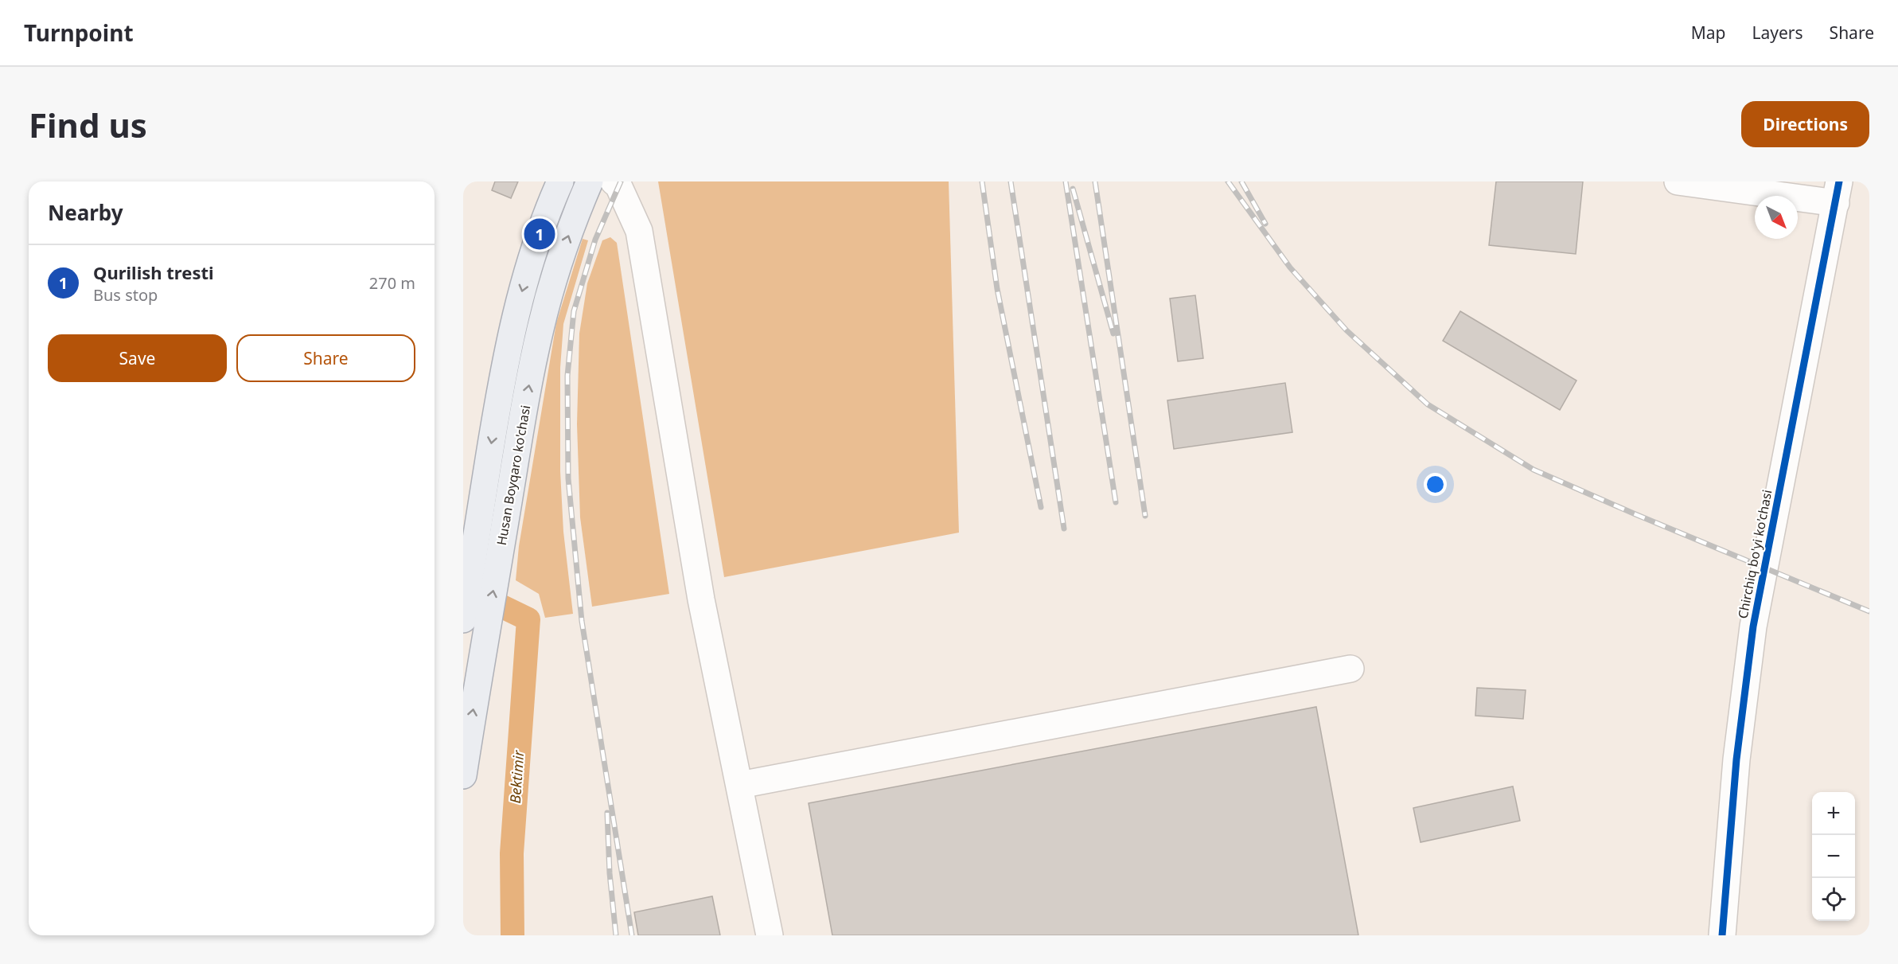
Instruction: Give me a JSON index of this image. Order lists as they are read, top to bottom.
{
  "streets": {
    "main road": ["Husan Boyqaro ko'chasi"],
    "street": ["Chirchiq bo'yi ko'chasi"]
  },
  "water": ["Bektimir"],
  "north": "bottom right",
  "page": {
    "header": "Turnpoint",
    "nav": ["Map", "Layers", "Share"],
    "buttons": [
      "Directions",
      ["Save", "Share"]
    ],
    "title": "Find us",
    "heading": "Nearby",
    "pins": "1",
    "list": [
      {
        "mark": "1",
        "name": "Qurilish tresti",
        "note": "Bus stop",
        "value": "270 m"
      }
    ],
    "map_buttons": ["+", "−"]
  }
}
